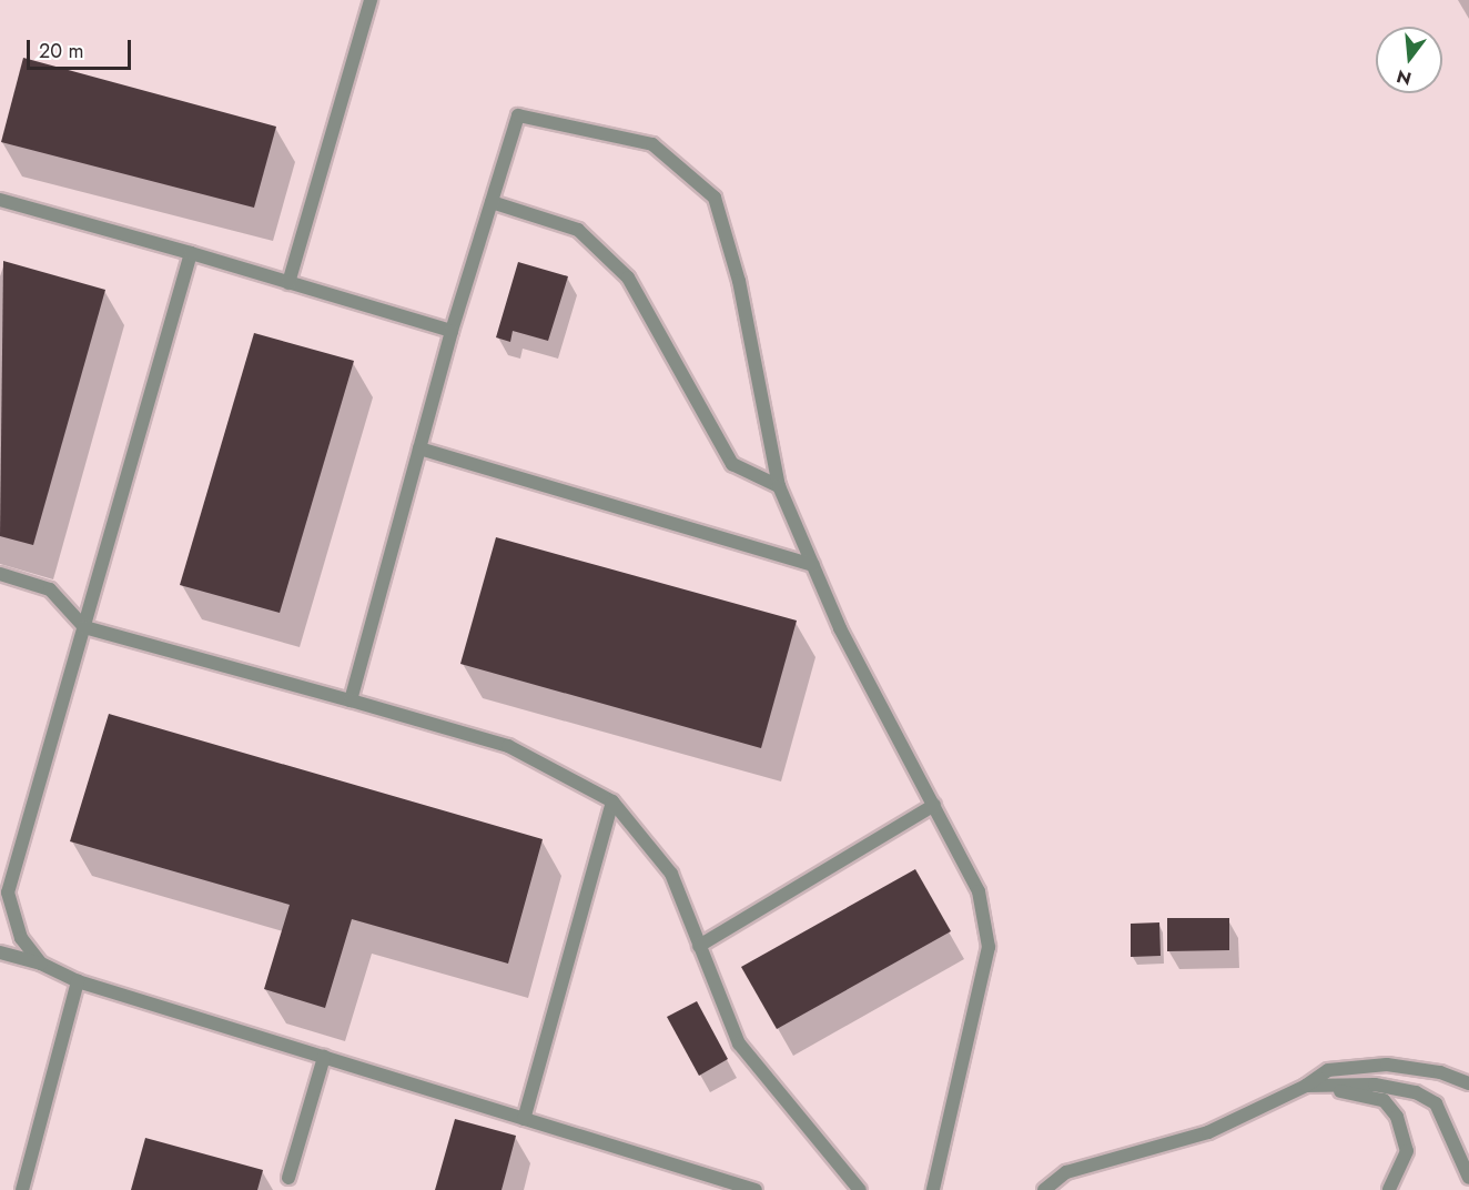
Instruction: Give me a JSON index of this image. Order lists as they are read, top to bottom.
{
  "scale_bar": "20 m",
  "north": "bottom"
}
